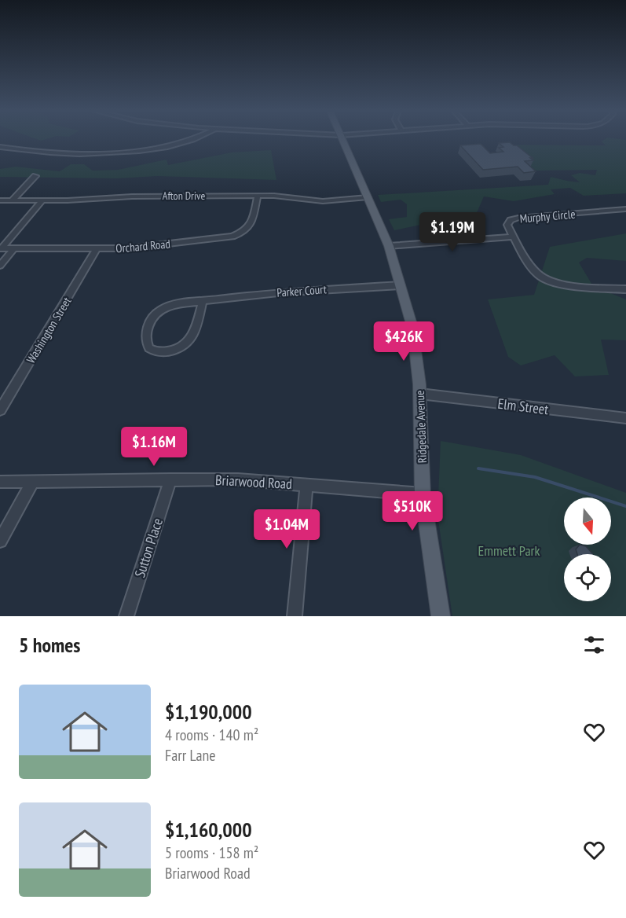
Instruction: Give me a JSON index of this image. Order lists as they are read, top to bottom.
{
  "streets": {
    "main road": ["Ridgedale Avenue"],
    "street": [
      "Afton Drive",
      "Murphy Circle",
      "Orchard Road",
      "Parker Court",
      "Washington Street",
      "Elm Street",
      "Briarwood Road",
      "Sutton Place"
    ]
  },
  "crossings": [
    ["Afton Drive", "Orchard Road"],
    ["Afton Drive", "Ridgedale Avenue"],
    ["Orchard Road", "Washington Street"],
    ["Parker Court", "Ridgedale Avenue"],
    ["Elm Street", "Ridgedale Avenue"],
    ["Ridgedale Avenue", "Briarwood Road"],
    ["Briarwood Road", "Sutton Place"]
  ],
  "parks": ["Emmett Park"],
  "north": "bottom",
  "page": {
    "price": [
      "$1.19M",
      "$426K",
      "$1.16M",
      "$510K",
      "$1.04M"
    ],
    "heading": "5 homes",
    "list": [
      {
        "name": "$1,190,000",
        "note": "4 rooms · 140 m² · Farr Lane"
      },
      {
        "name": "$1,160,000",
        "note": "5 rooms · 158 m² · Briarwood Road"
      }
    ]
  }
}
